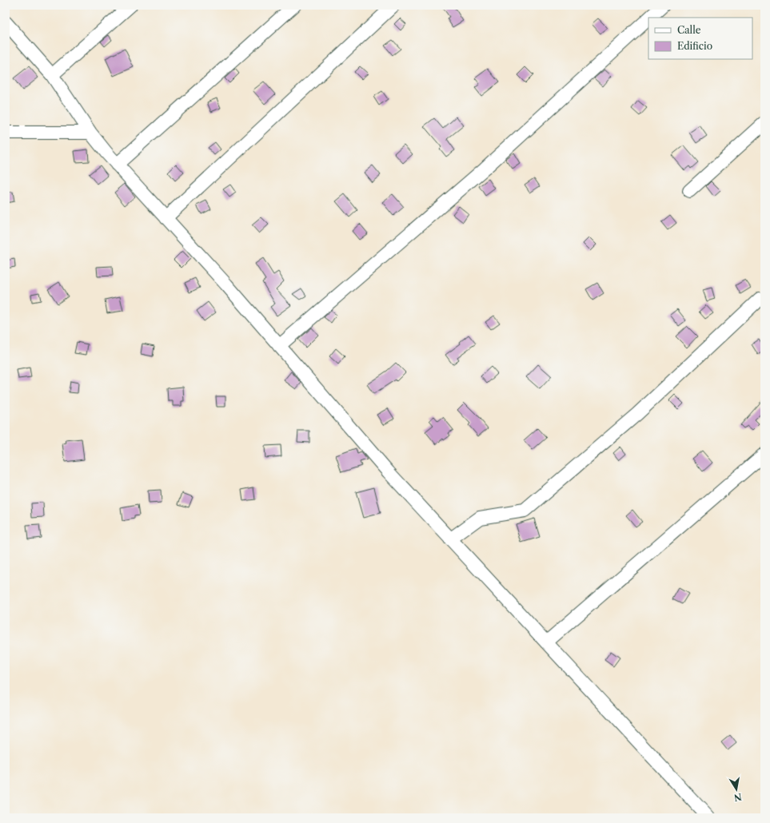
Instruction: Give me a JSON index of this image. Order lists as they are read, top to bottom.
{
  "legend": ["Calle", "Edificio"],
  "north": "bottom"
}
